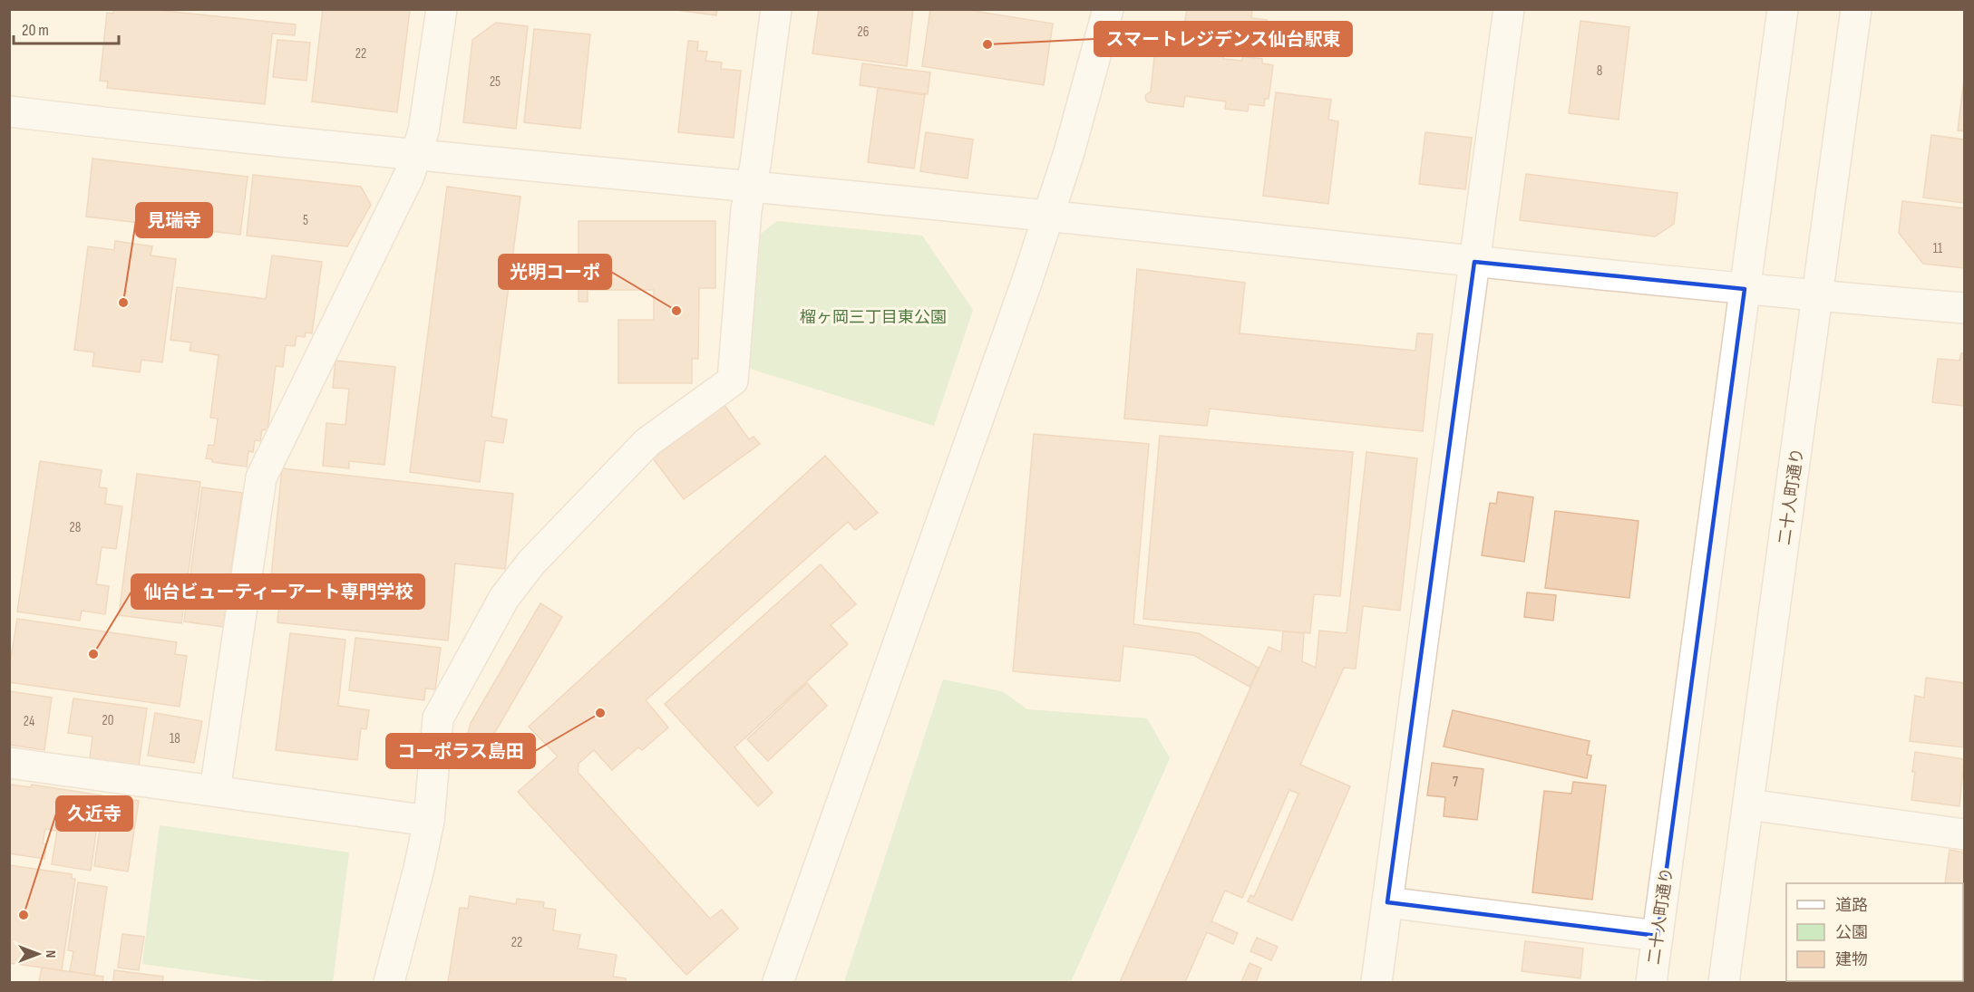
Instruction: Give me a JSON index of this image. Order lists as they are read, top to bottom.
{
  "streets": {
    "street": ["二十人町通り"]
  },
  "parks": ["榴ヶ岡三丁目東公園"],
  "places": [
    "スマートレジデンス仙台駅東",
    "見瑞寺",
    "光明コーポ",
    "仙台ビューティーアート専門学校",
    "コーポラス島田",
    "久近寺"
  ],
  "house_numbers": [
    "26",
    "22",
    "8",
    "25",
    "5",
    "11",
    "28",
    "20",
    "24",
    "18",
    "7",
    "22"
  ],
  "legend": ["道路", "公園", "建物"],
  "scale_bar": "20 m",
  "north": "right"
}
